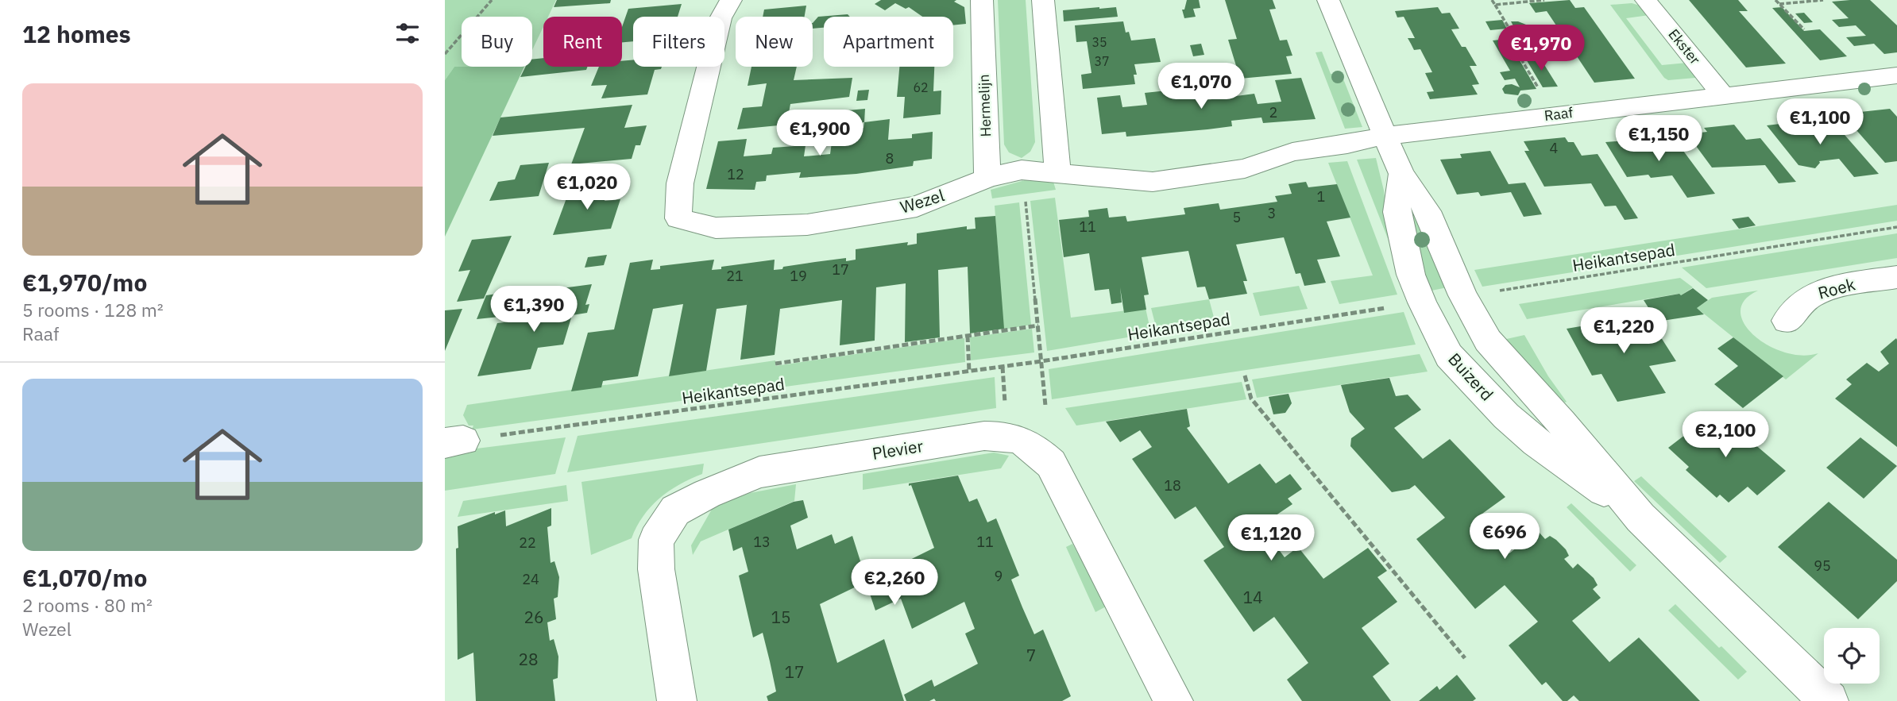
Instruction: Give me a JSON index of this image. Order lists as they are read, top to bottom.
{
  "streets": {
    "street": [
      "Ekster",
      "Hermelijn",
      "Raaf",
      "Wezel",
      "Roek",
      "Buizerd",
      "Plevier"
    ],
    "path": ["Heikantsepad"]
  },
  "crossings": [
    ["Ekster", "Raaf"],
    ["Hermelijn", "Wezel"],
    ["Raaf", "Wezel"],
    ["Raaf", "Buizerd"],
    ["Wezel", "Buizerd"],
    ["Heikantsepad", "Buizerd"]
  ],
  "house_numbers": [
    "35",
    "37",
    "62",
    "2",
    "4",
    "8",
    "12",
    "1",
    "3",
    "5",
    "11",
    "17",
    "21",
    "19",
    "18",
    "13",
    "11",
    "22",
    "95",
    "9",
    "24",
    "14",
    "26",
    "15",
    "7",
    "28",
    "17"
  ],
  "page": {
    "heading": "12 homes",
    "chip": [
      "Buy",
      "Rent",
      "Filters",
      "New",
      "Apartment"
    ],
    "price": [
      "€1,970",
      "€1,070",
      "€1,100",
      "€1,900",
      "€1,150",
      "€1,020",
      "€1,390",
      "€1,220",
      "€2,100",
      "€696",
      "€1,120",
      "€2,260"
    ],
    "list": [
      {
        "name": "€1,970/mo",
        "note": "5 rooms · 128 m² · Raaf"
      },
      {
        "name": "€1,070/mo",
        "note": "2 rooms · 80 m² · Wezel"
      }
    ]
  }
}
